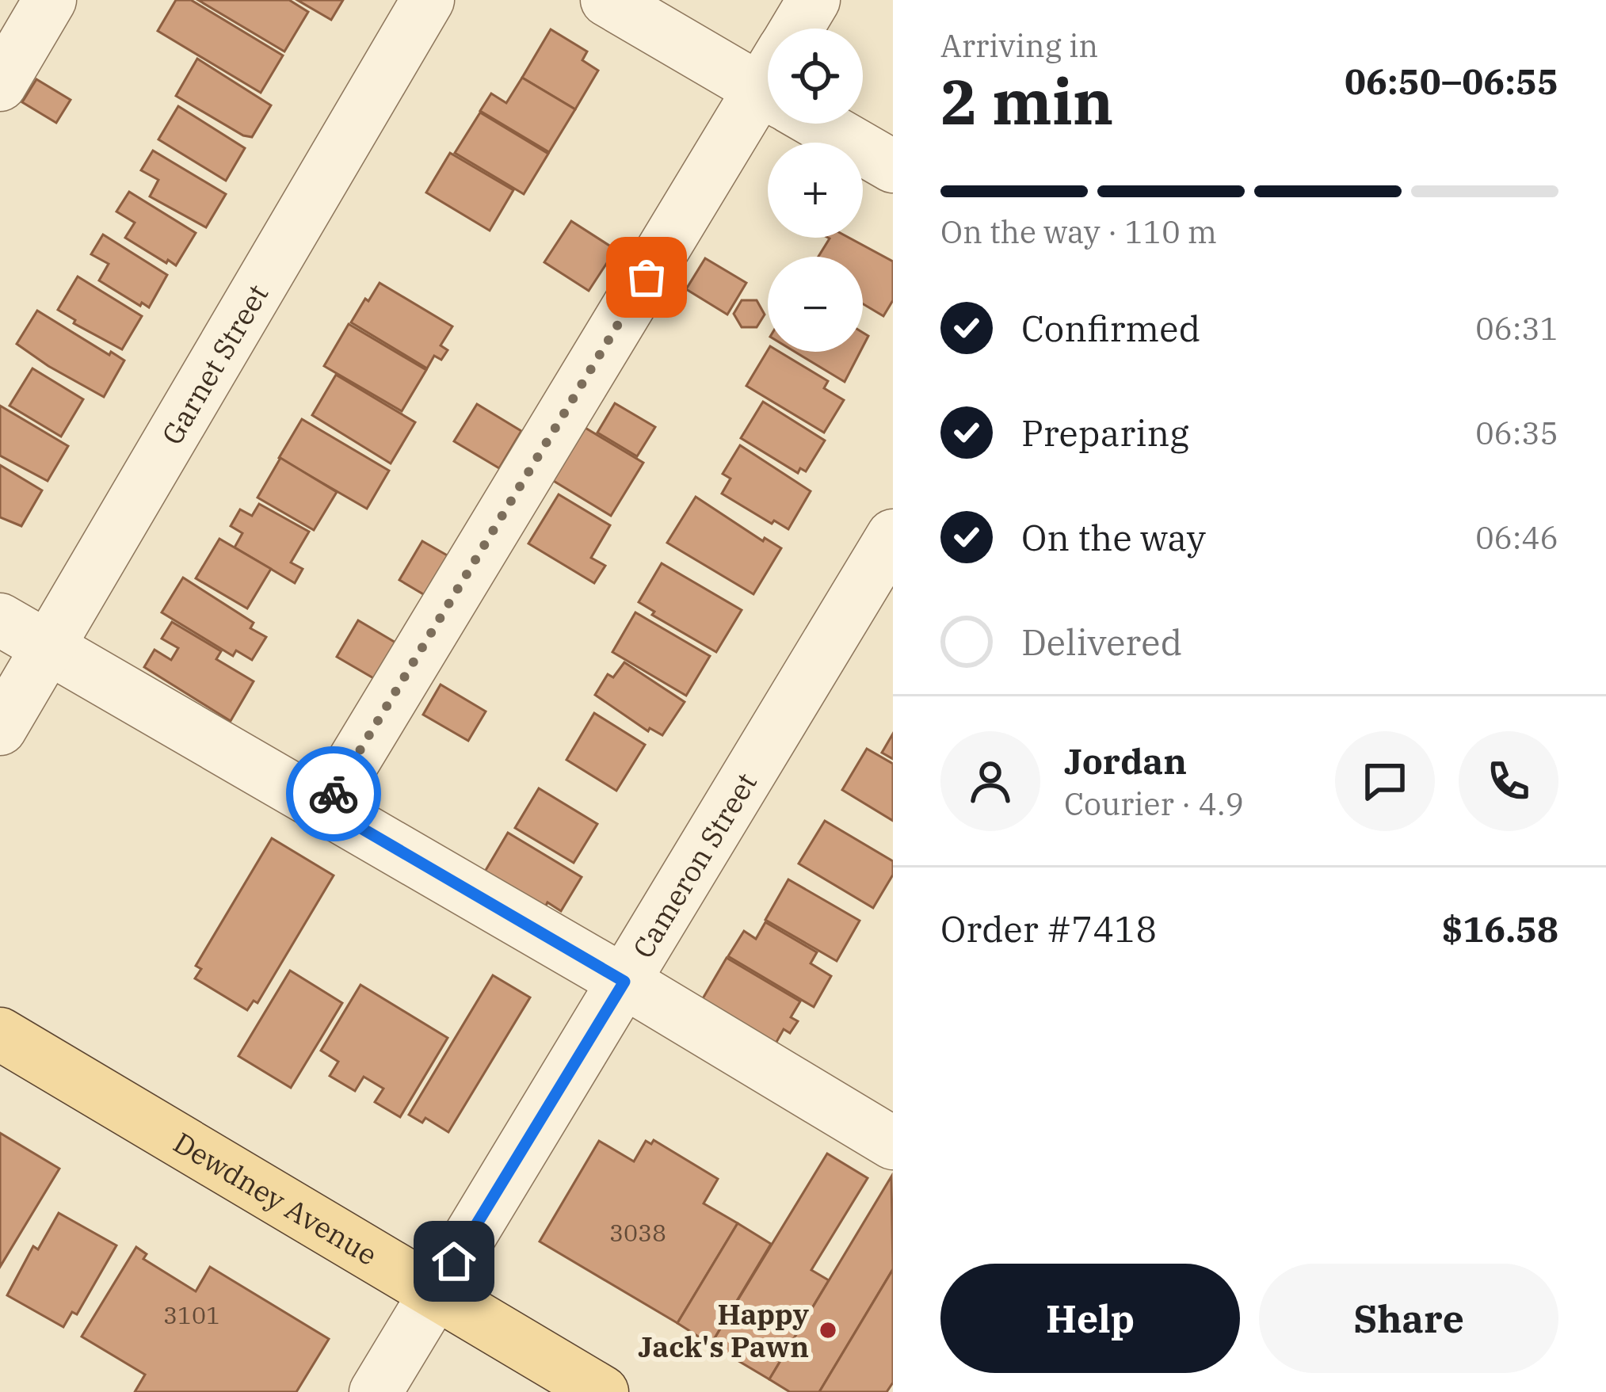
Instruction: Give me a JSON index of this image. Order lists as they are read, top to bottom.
{
  "streets": {
    "main road": ["Dewdney Avenue"],
    "street": ["Garnet Street", "Cameron Street"]
  },
  "crossings": [
    ["Cameron Street", "Dewdney Avenue"]
  ],
  "places": ["Happy Jack's Pawn"],
  "house_numbers": ["3038", "3101"],
  "page": {
    "heading": ["2 min", "Arriving in", "06:50–06:55"],
    "panel": [
      "Jordan",
      "Courier · 4.9",
      "Order #7418",
      "$16.58"
    ],
    "map_buttons": ["+", "−"],
    "bar": "On the way · 110 m",
    "list": [
      ["Confirmed", "06:31"],
      ["Preparing", "06:35"],
      ["On the way", "06:46"],
      "Delivered"
    ],
    "buttons": ["Help", "Share"]
  }
}
